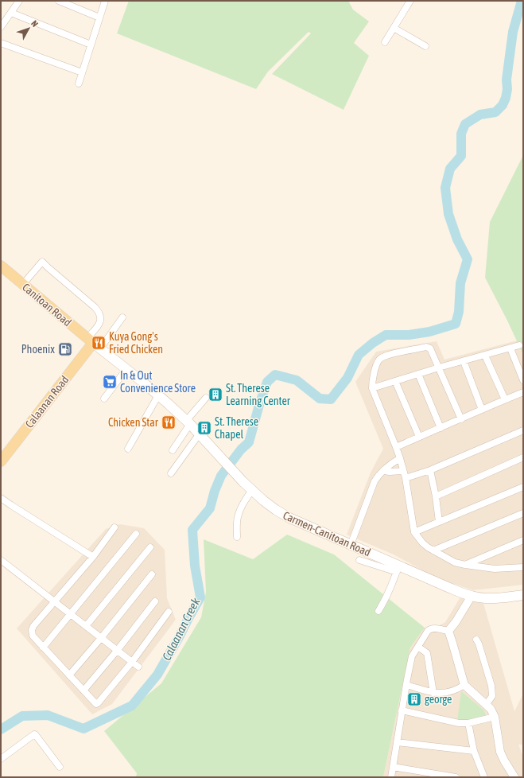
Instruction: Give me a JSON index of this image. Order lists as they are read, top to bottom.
{
  "streets": {
    "main road": ["Canitoan Road", "Calaanan Road", "Carmen-Canitoan Road"]
  },
  "crossings": [
    ["Canitoan Road", "Calaanan Road"],
    ["Canitoan Road", "Carmen-Canitoan Road"],
    ["Calaanan Road", "Carmen-Canitoan Road"]
  ],
  "water": ["Calaanan Creek"],
  "places": {
    "restaurant": ["Kuya Gong's Fried Chicken", "Chicken Star"],
    "fuel station": ["Phoenix"],
    "supermarket": ["In & Out Convenience Store"],
    "building": ["St. Therese Learning Center", "St. Therese Chapel", "george"]
  },
  "north": "top right"
}
